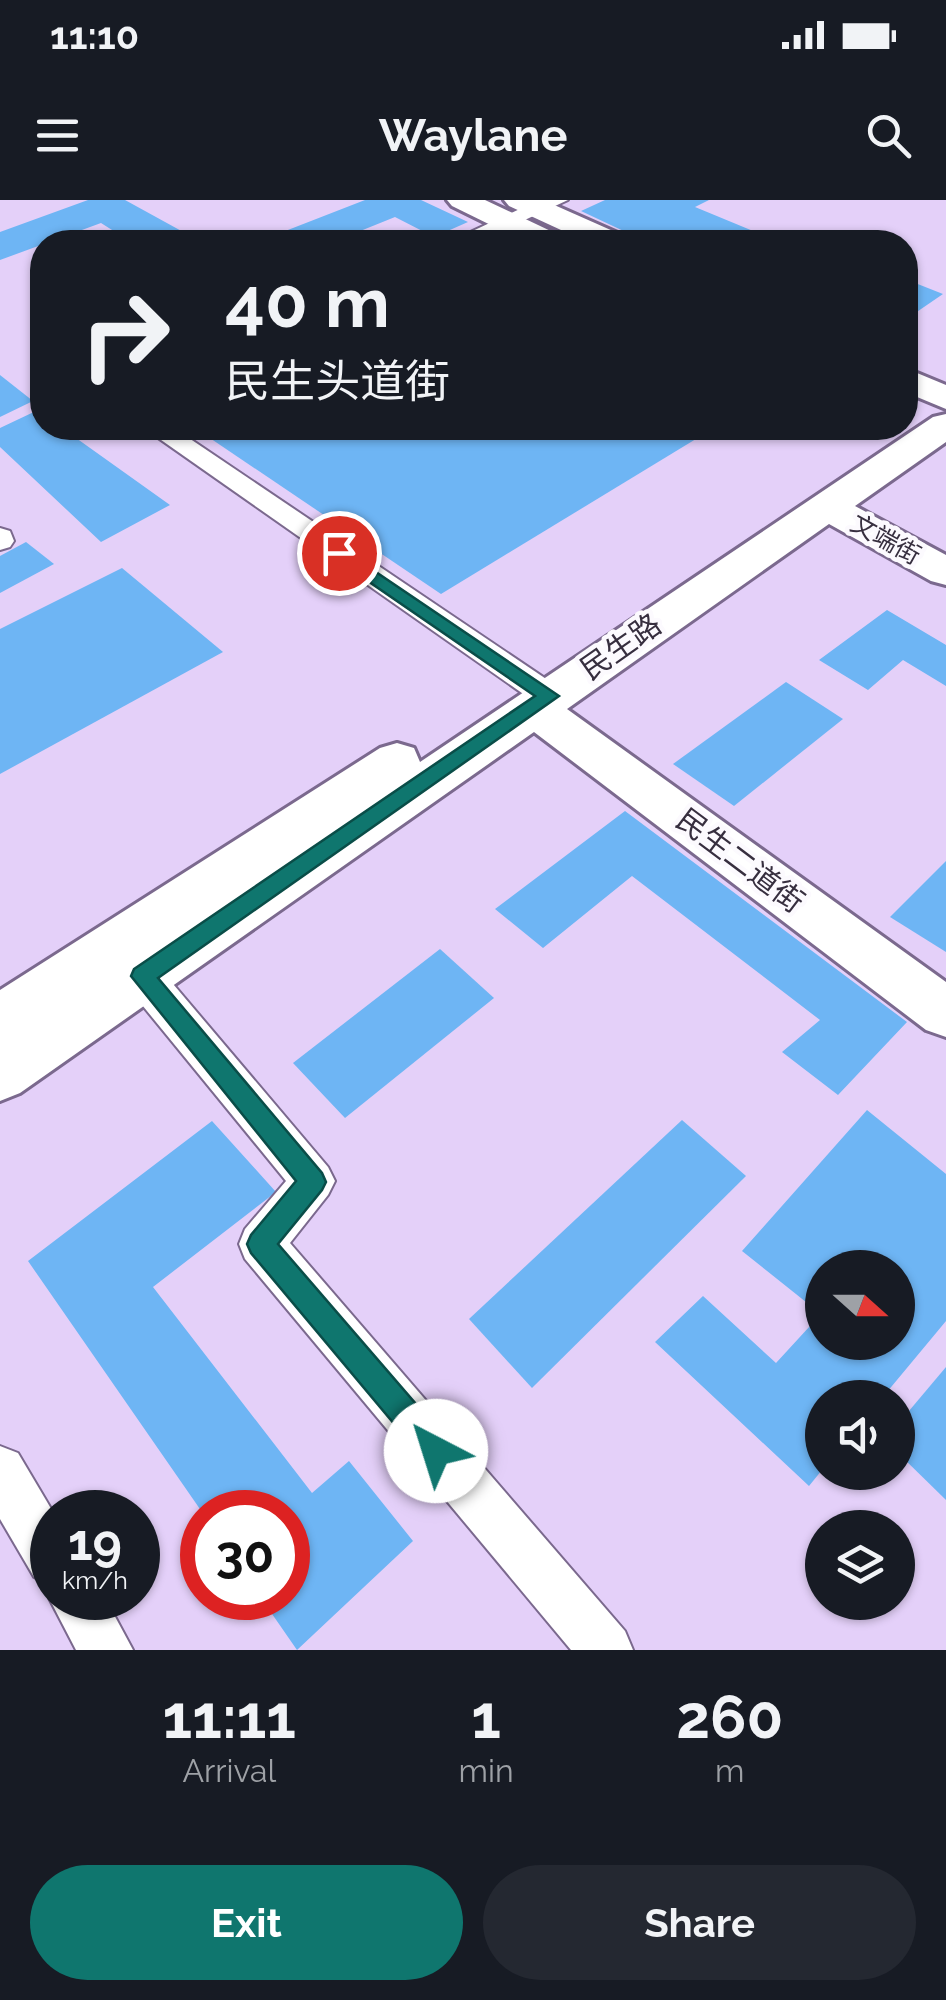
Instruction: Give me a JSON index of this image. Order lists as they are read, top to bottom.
{
  "streets": {
    "main road": ["文端街", "民生路", "民生二道街"]
  },
  "crossings": [
    ["文端街", "民生路"],
    ["民生路", "民生二道街"]
  ],
  "north": "right",
  "page": {
    "status": "11:10",
    "header": "Waylane",
    "turn": ["40 m", "民生头道街"],
    "speed": "19 km/h",
    "limit": "30",
    "eta": [
      "11:11",
      "Arrival",
      "1",
      "min",
      "260",
      "m"
    ],
    "buttons": ["Exit", "Share"]
  }
}
